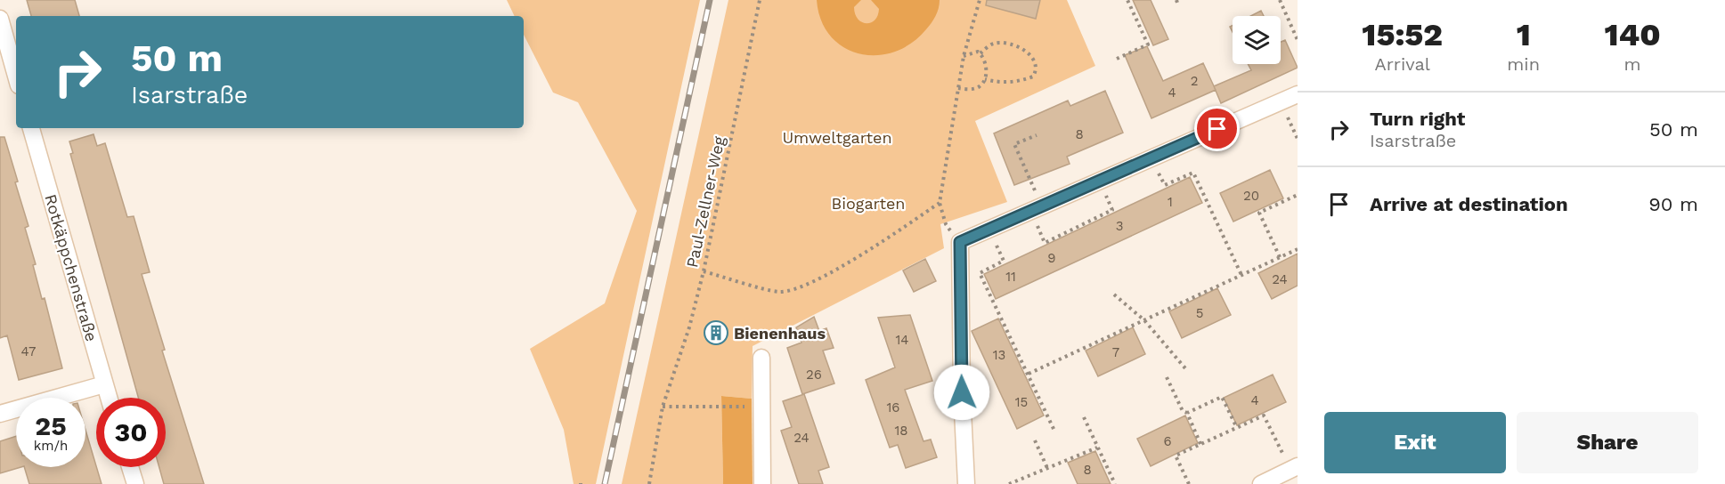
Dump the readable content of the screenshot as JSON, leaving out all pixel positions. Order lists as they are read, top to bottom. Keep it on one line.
{"streets":{"street":["Rotkäppchenstraße"],"path":["Paul-Zellner-Weg"]},"parks":["Umweltgarten","Biogarten"],"places":{"building":["Bienenhaus"]},"house_numbers":["2","4","8","20","1","3","9","11","24","5","14","47","7","13","26","4","15","16","18","24","6","8"],"page":{"eta":["15:52","Arrival","1","min","140","m"],"turn":["50 m","Isarstraße"],"list":[{"name":"Turn right","note":"Isarstraße","value":"50 m"},{"name":"Arrive at destination","value":"90 m"}],"speed":"25 km/h","limit":"30","buttons":["Exit","Share"]}}
